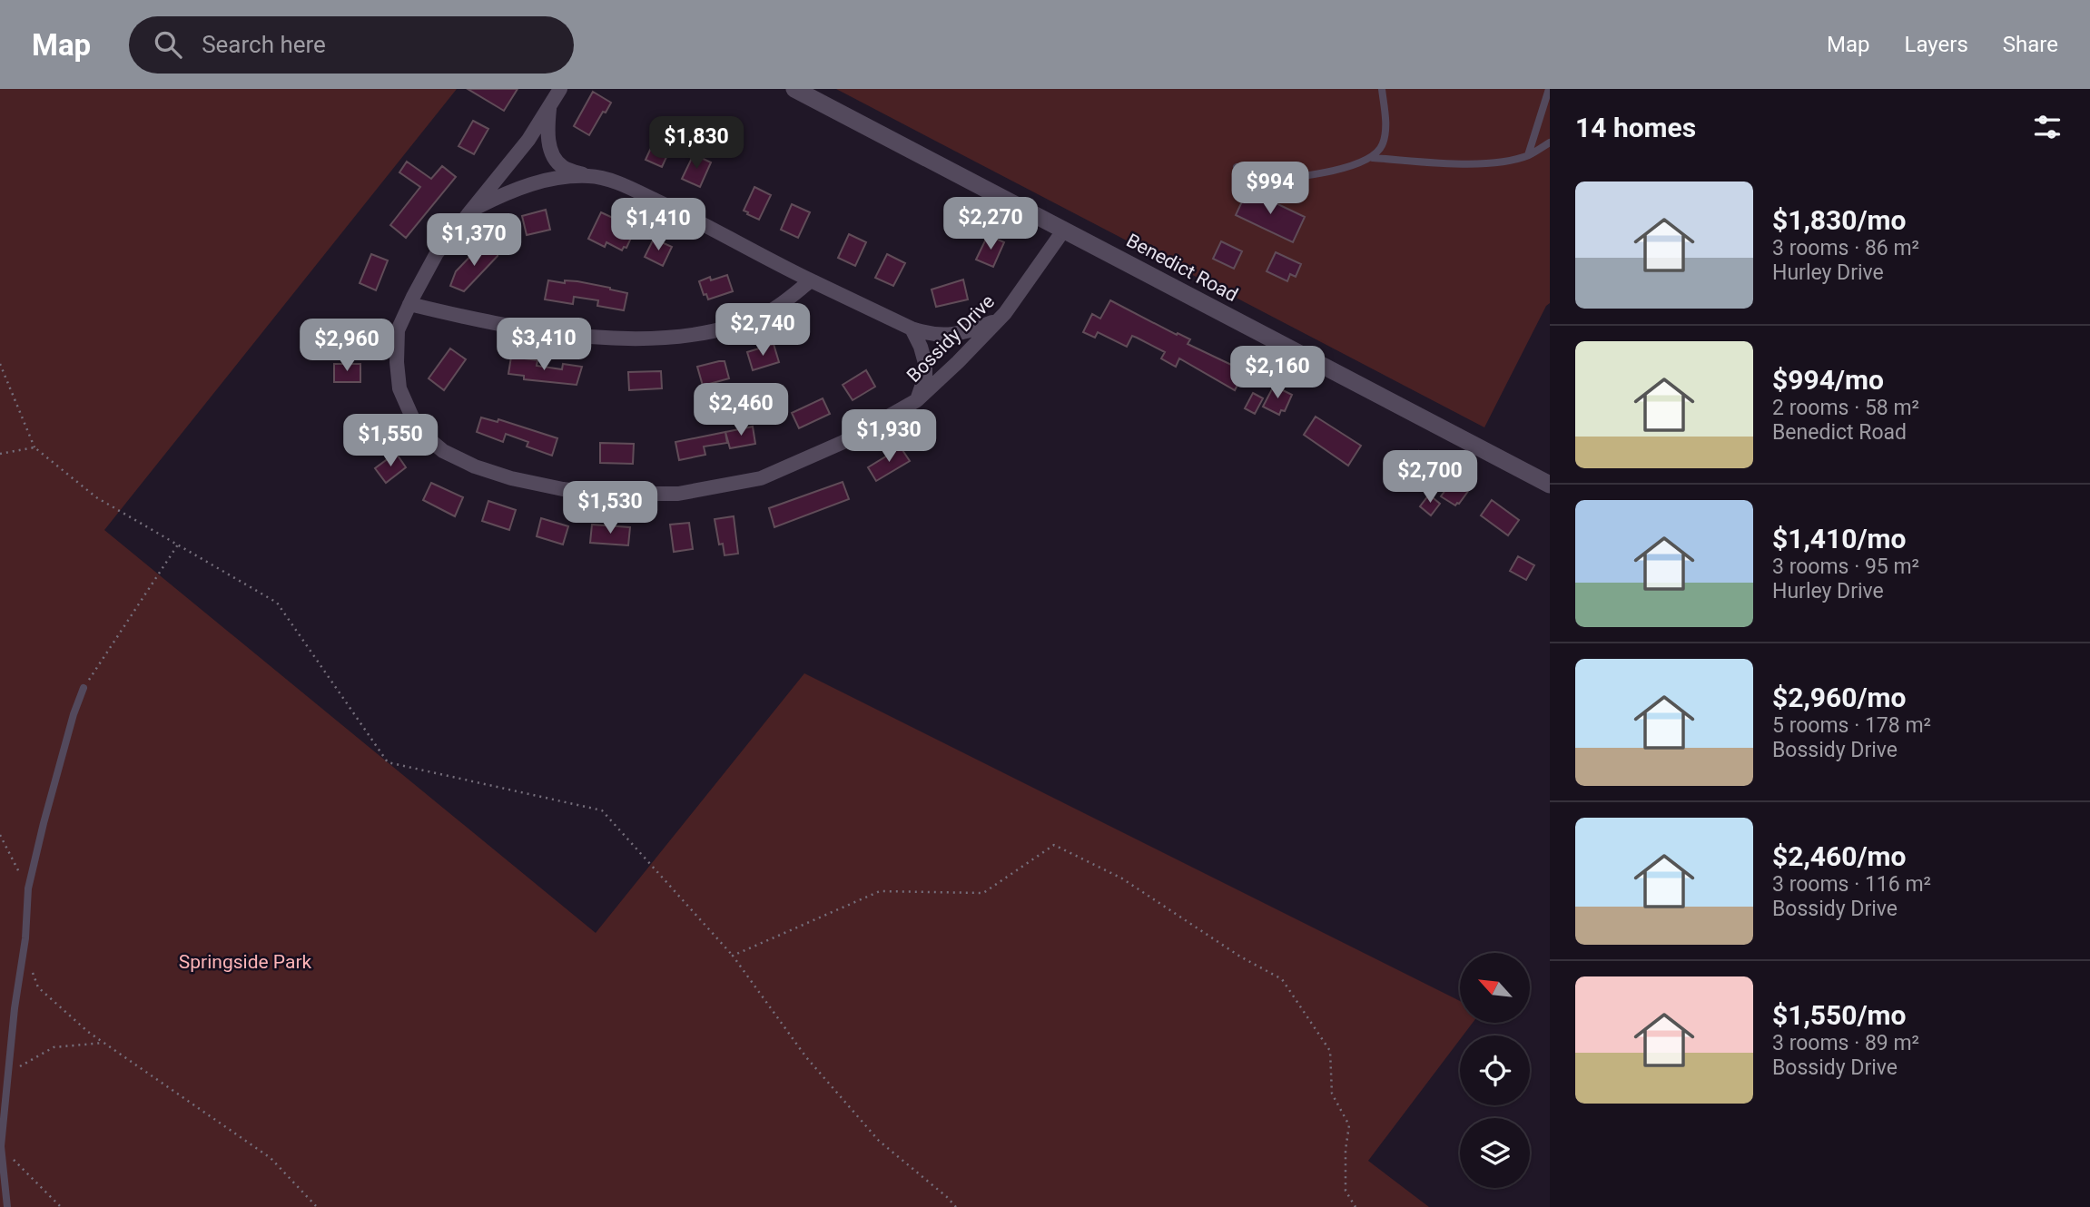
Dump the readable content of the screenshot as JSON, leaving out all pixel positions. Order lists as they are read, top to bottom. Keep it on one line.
{"streets":{"street":["Benedict Road","Bossidy Drive"]},"crossings":[["Benedict Road","Bossidy Drive"]],"parks":["Springside Park"],"north":"top left","page":{"header":"Map","search":"Search here","nav":["Map","Layers","Share"],"heading":"14 homes","price":["$1,830","$994","$2,270","$1,410","$1,370","$2,740","$3,410","$2,960","$2,160","$2,460","$1,930","$1,550","$2,700","$1,530"],"list":[{"name":"$1,830/mo","note":"3 rooms · 86 m² · Hurley Drive"},{"name":"$994/mo","note":"2 rooms · 58 m² · Benedict Road"},{"name":"$1,410/mo","note":"3 rooms · 95 m² · Hurley Drive"},{"name":"$2,960/mo","note":"5 rooms · 178 m² · Bossidy Drive"},{"name":"$2,460/mo","note":"3 rooms · 116 m² · Bossidy Drive"},{"name":"$1,550/mo","note":"3 rooms · 89 m² · Bossidy Drive"}]}}
